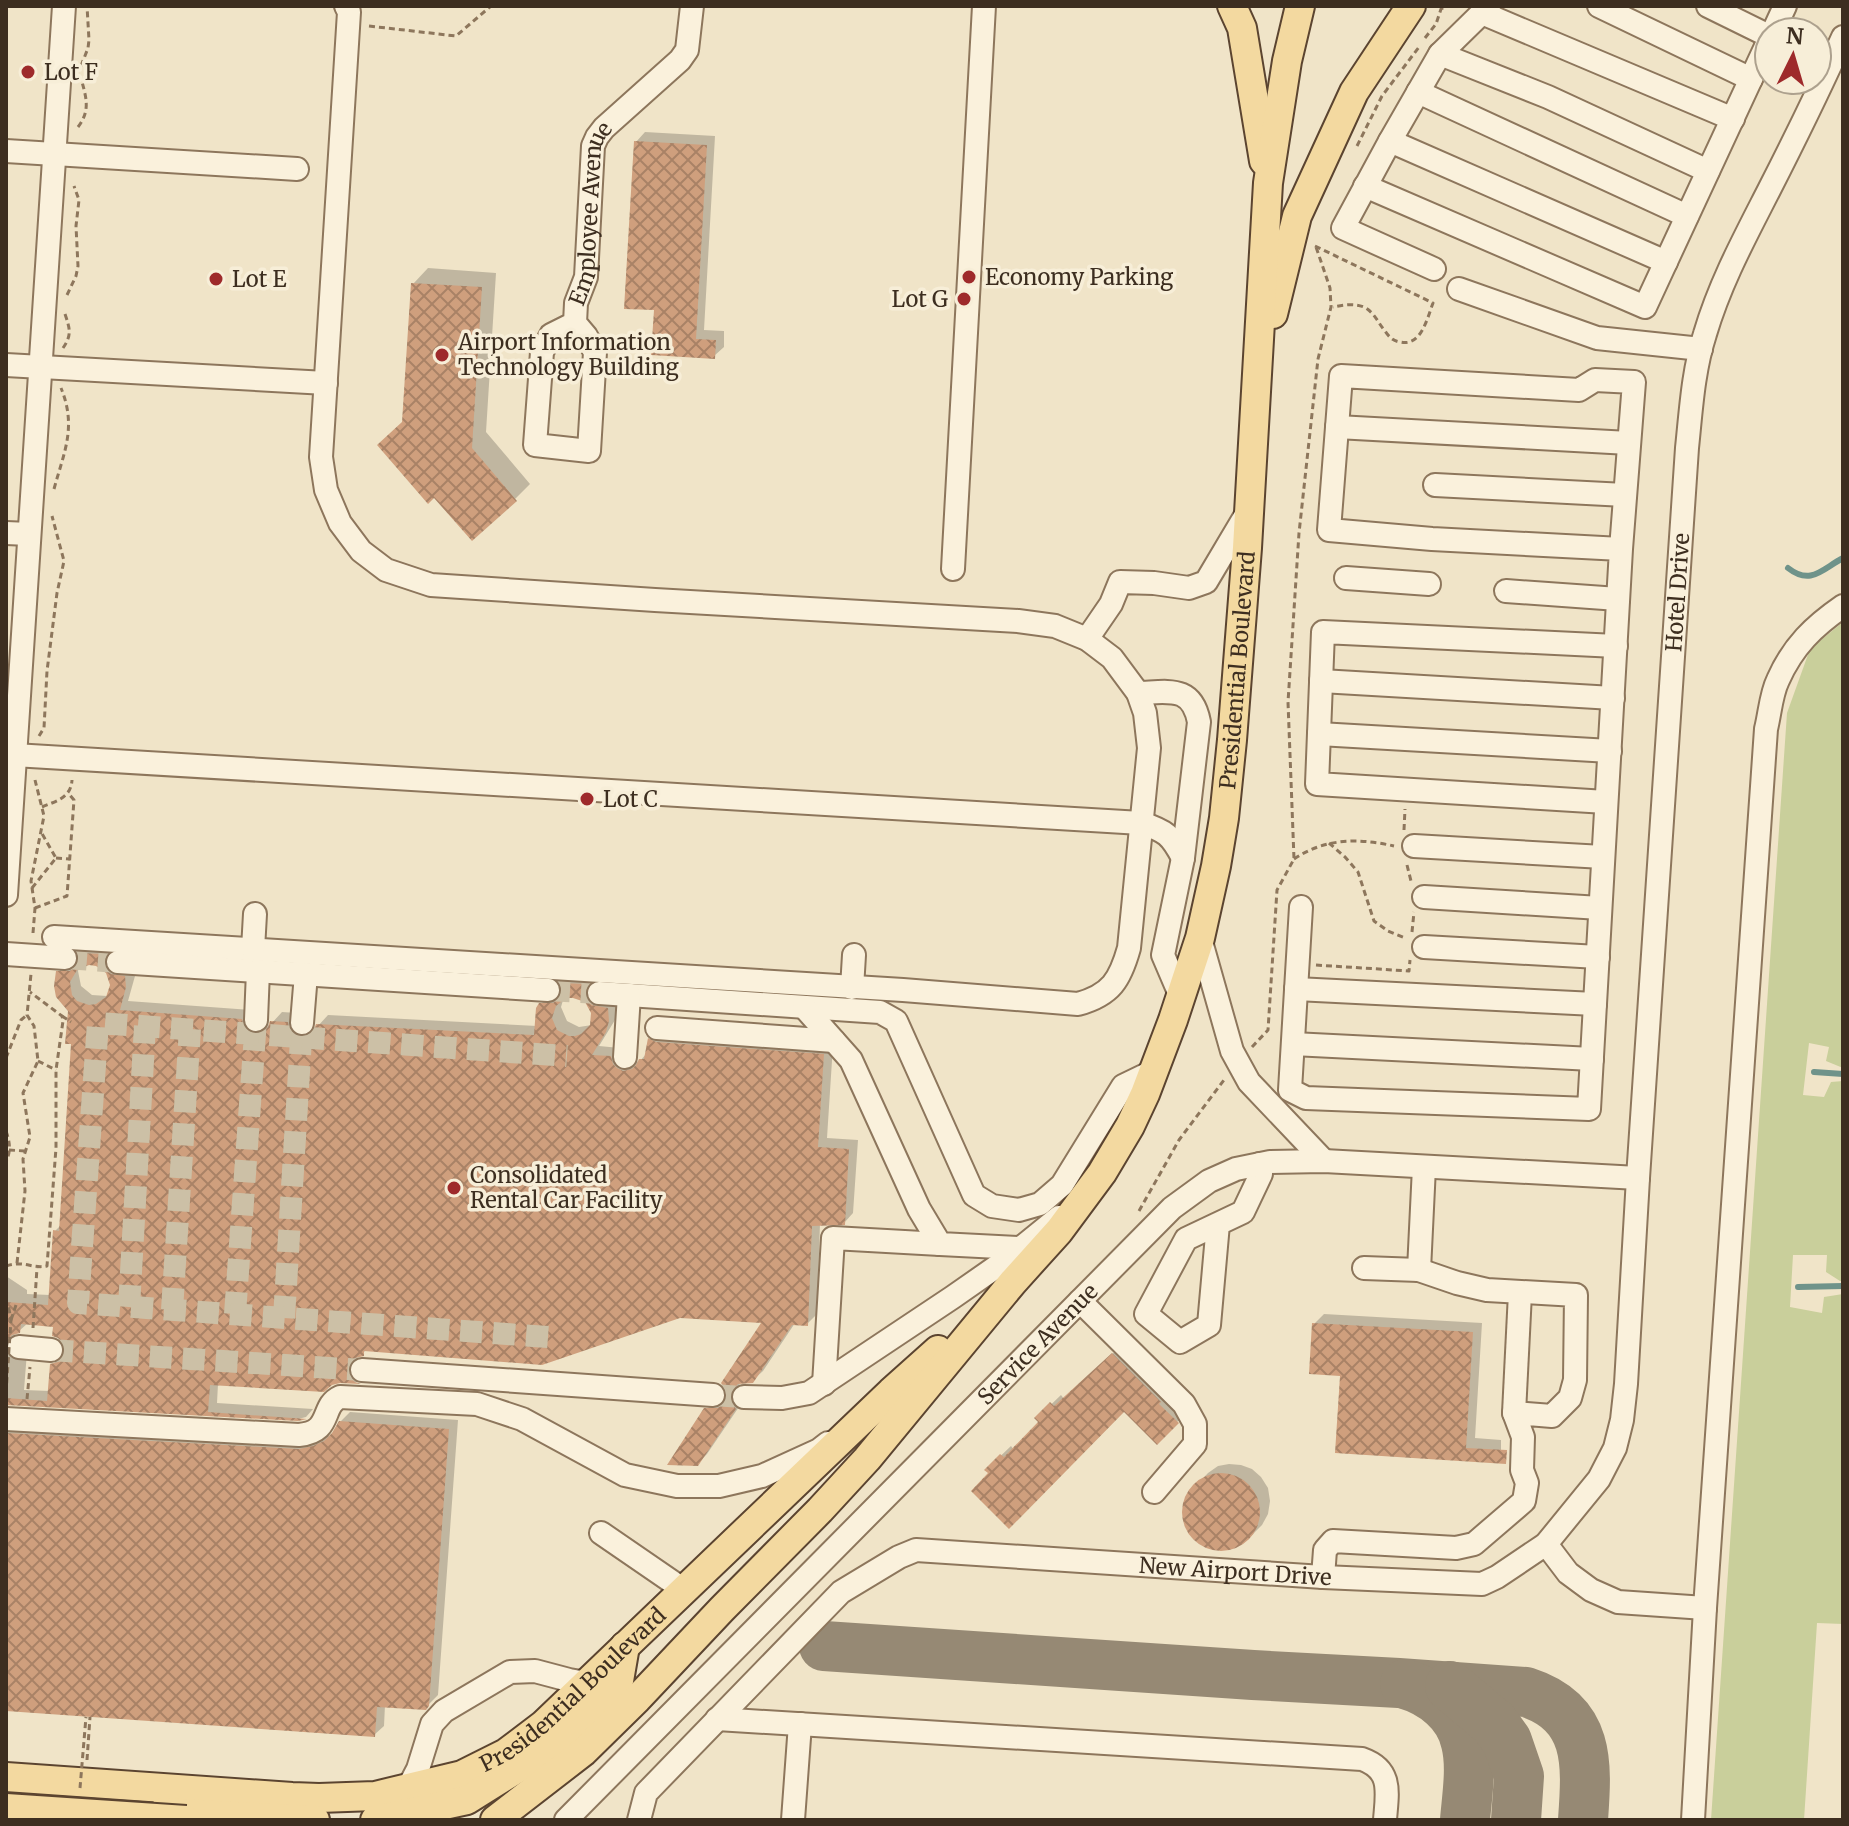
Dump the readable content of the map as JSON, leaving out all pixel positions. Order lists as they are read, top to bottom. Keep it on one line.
{"streets":{"main road":["Presidential Boulevard"],"street":["Employee Avenue","Hotel Drive","Service Avenue","New Airport Drive"]},"crossings":[["Hotel Drive","Service Avenue"],["Hotel Drive","New Airport Drive"],["Service Avenue","New Airport Drive"]],"places":["Lot F","Economy Parking","Lot E","Lot G","Airport Information Technology Building","Lot C","Consolidated Rental Car Facility"],"north":"top"}
